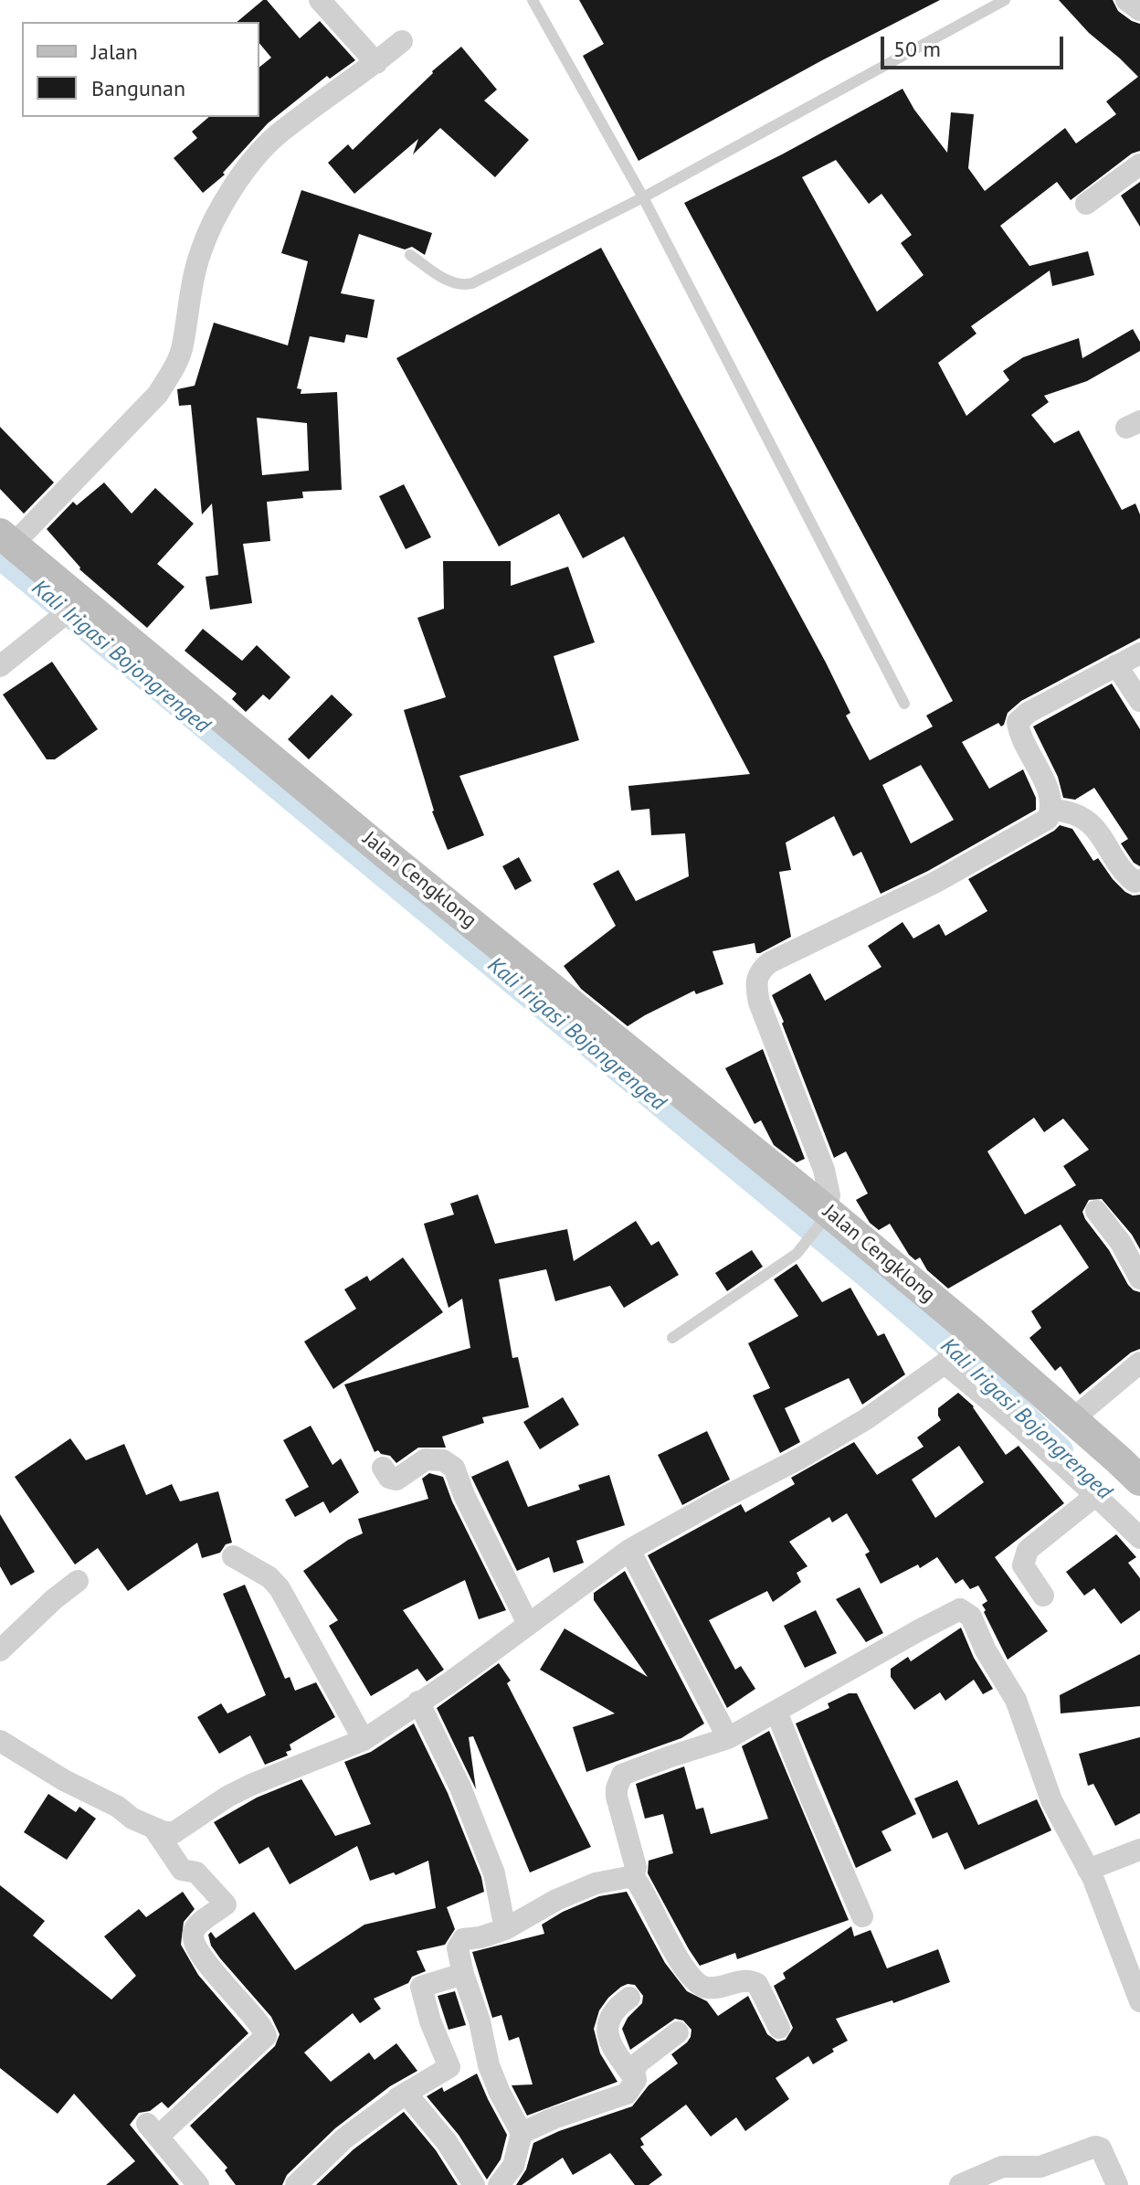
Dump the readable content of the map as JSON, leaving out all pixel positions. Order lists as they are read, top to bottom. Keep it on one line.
{"streets":{"main road":["Jalan Cengklong"]},"water":["Kali Irigasi Bojongrenged"],"legend":["Jalan","Bangunan"],"scale_bar":"50 m"}
